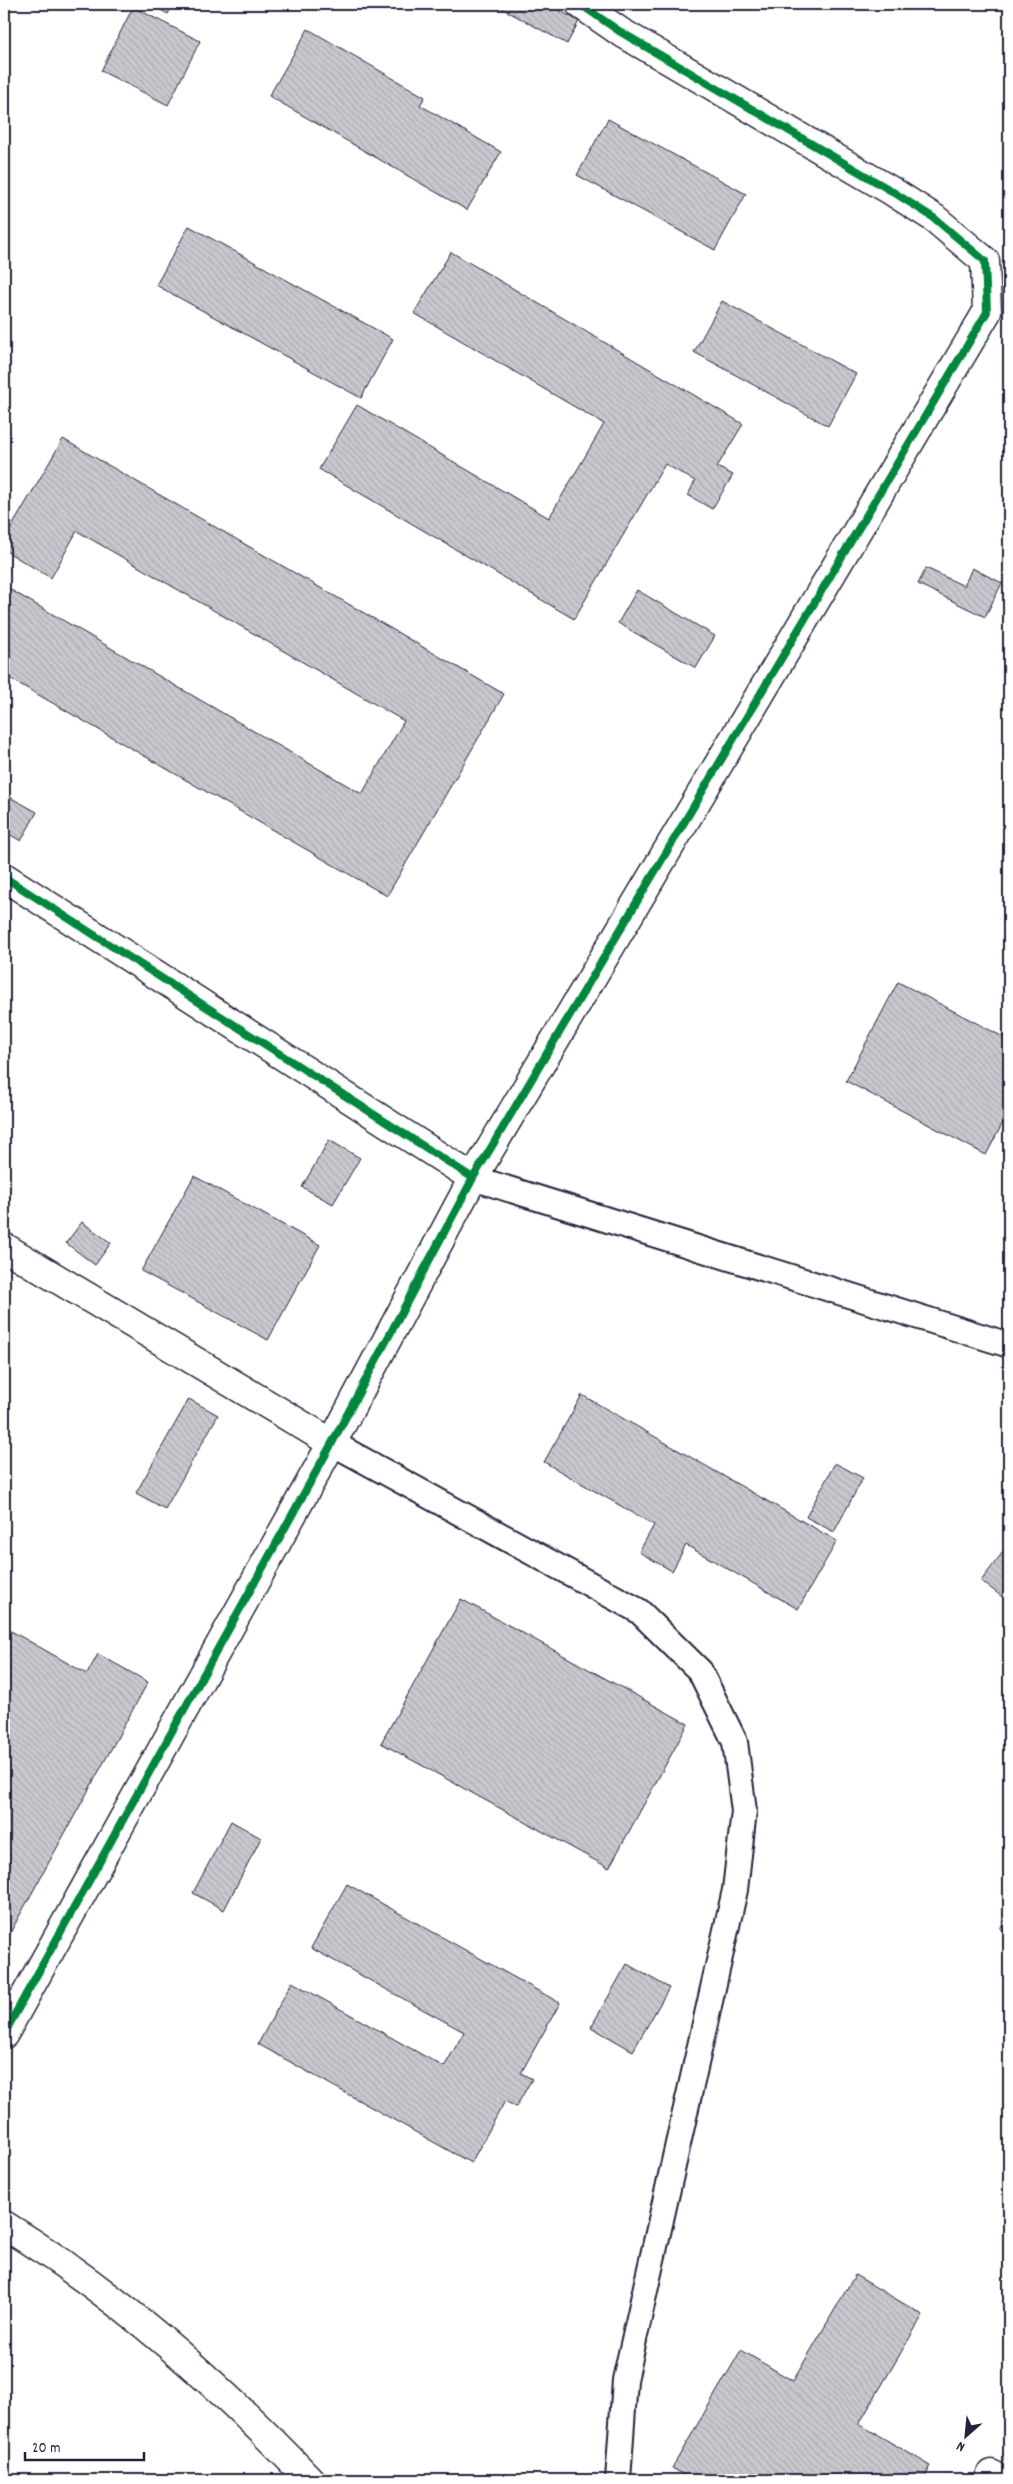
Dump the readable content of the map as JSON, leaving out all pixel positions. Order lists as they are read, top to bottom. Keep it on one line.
{"scale_bar":"20 m","north":"bottom left"}
